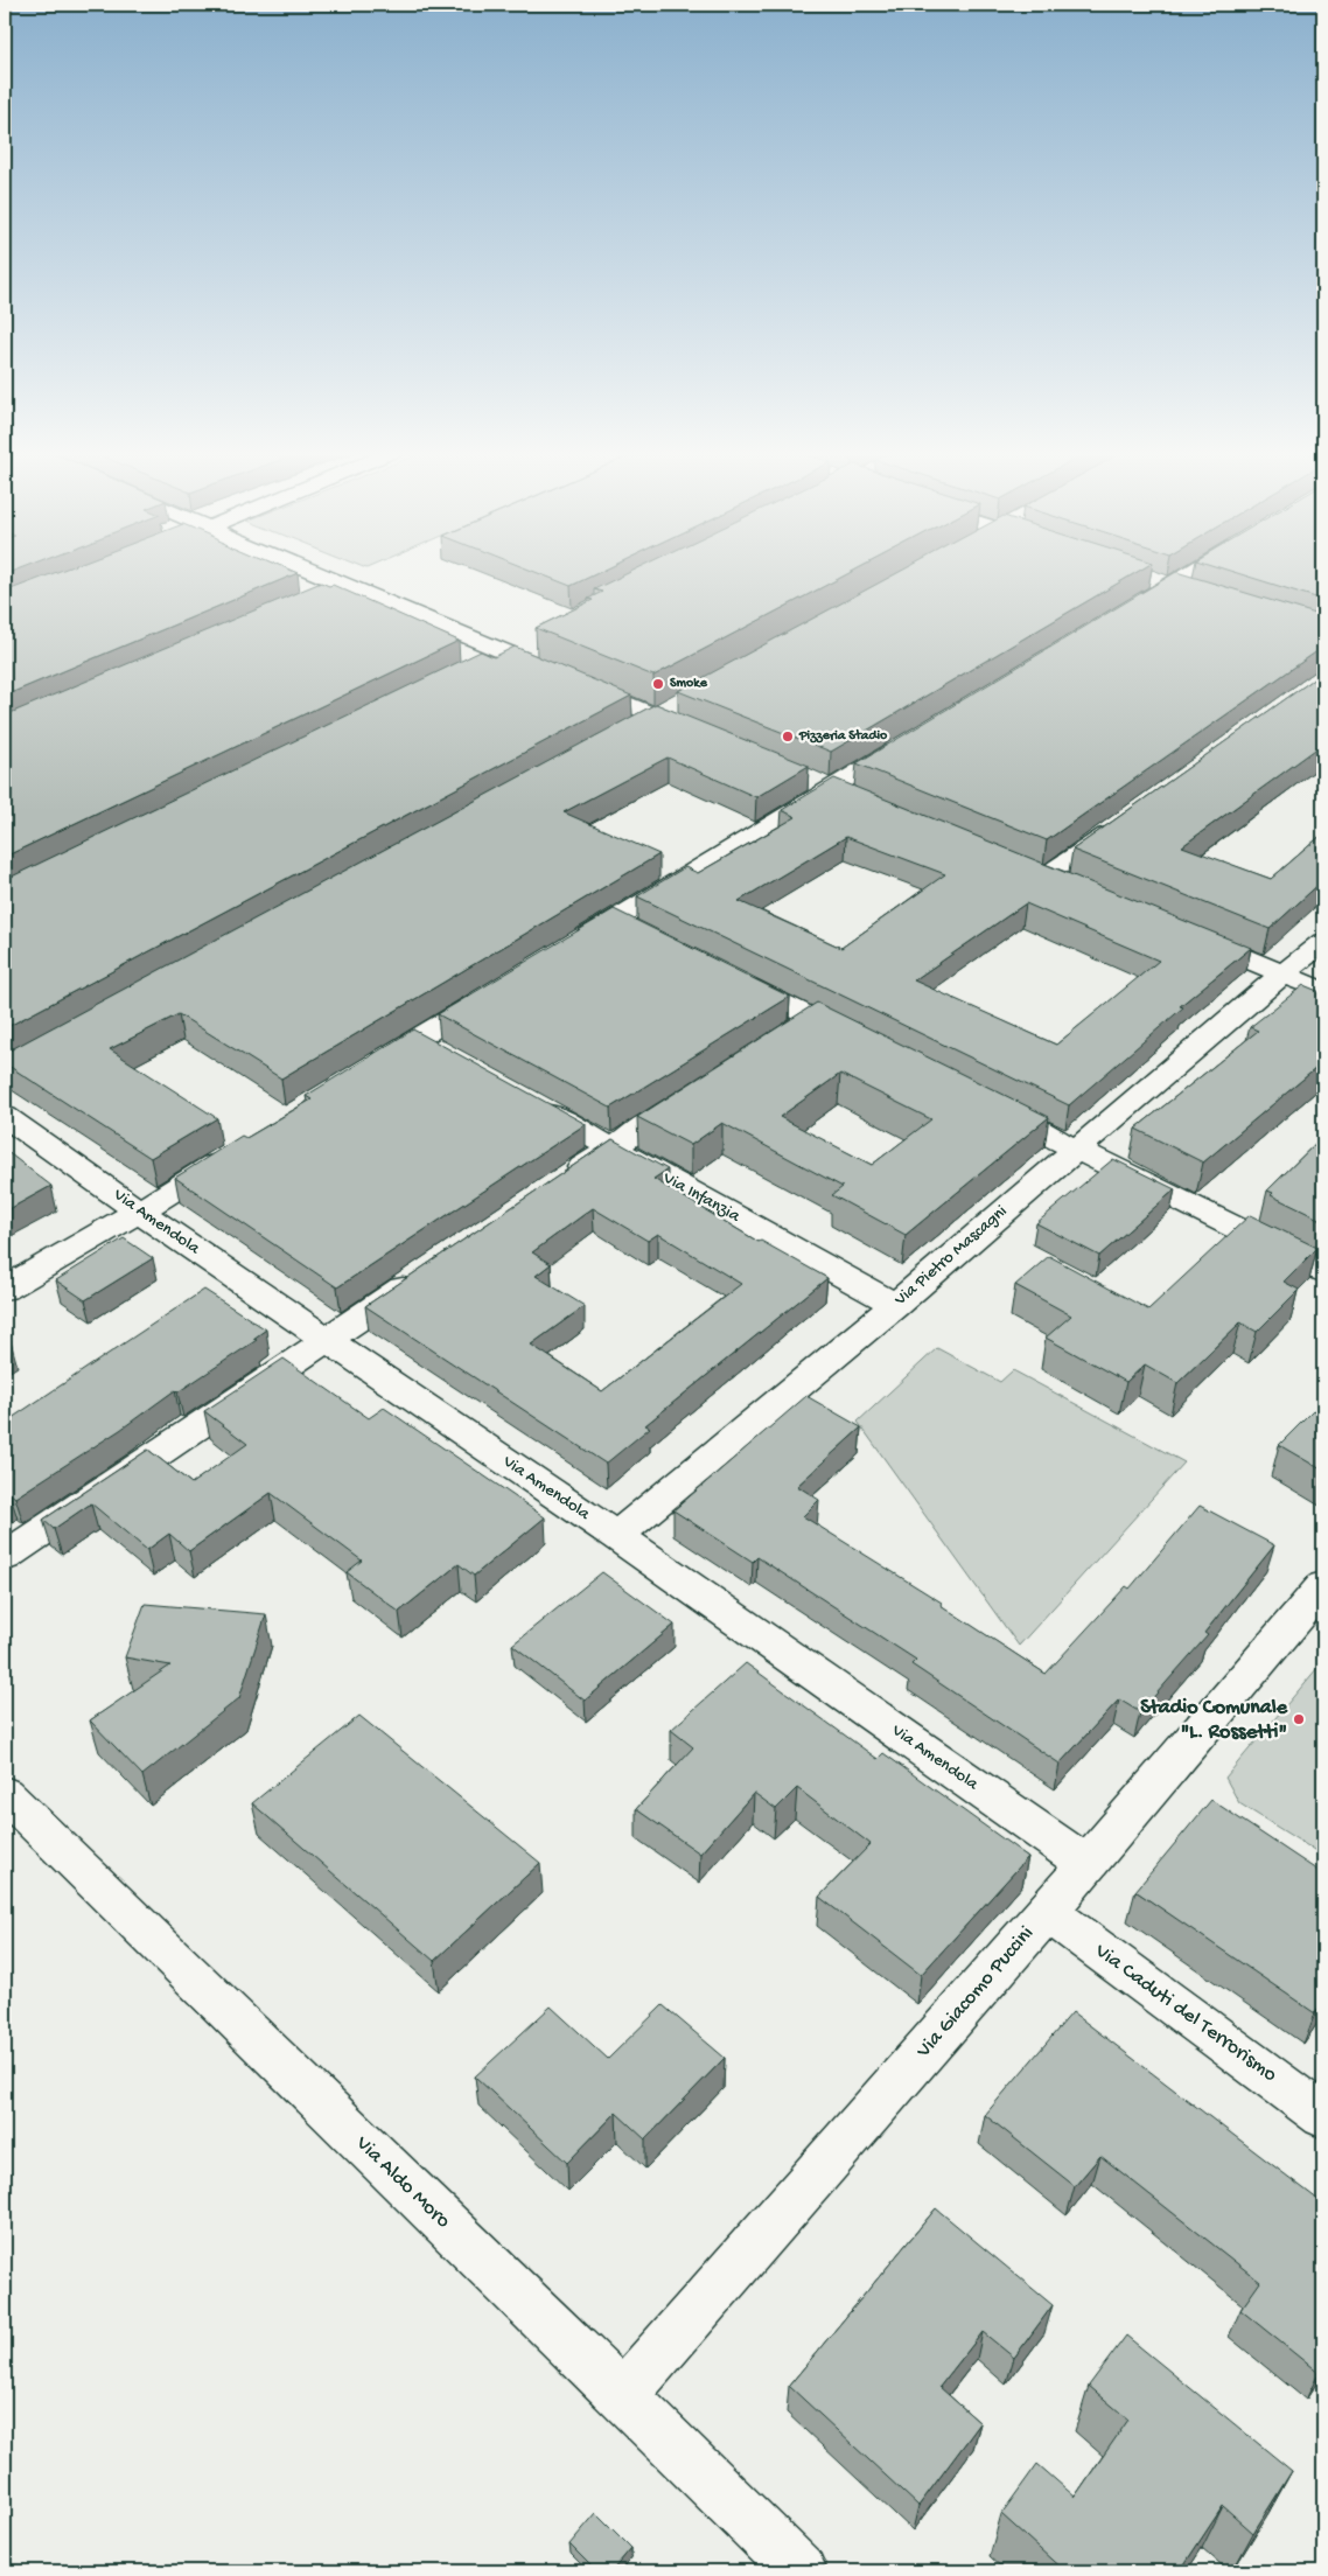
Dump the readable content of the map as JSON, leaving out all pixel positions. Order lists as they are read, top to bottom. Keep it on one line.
{"streets":{"street":["Via Infanzia","Via Amendola","Via Pietro Mascagni","Via Giacomo Puccini","Via Caduti del Terrorismo","Via Aldo Moro"]},"crossings":[["Via Infanzia","Via Pietro Mascagni"],["Via Amendola","Via Pietro Mascagni"],["Via Amendola","Via Giacomo Puccini"],["Via Giacomo Puccini","Via Caduti del Terrorismo"],["Via Giacomo Puccini","Via Aldo Moro"]],"places":["Smoke","Pizzeria Stadio","Stadio Comunale \"L. Rossetti\""]}
